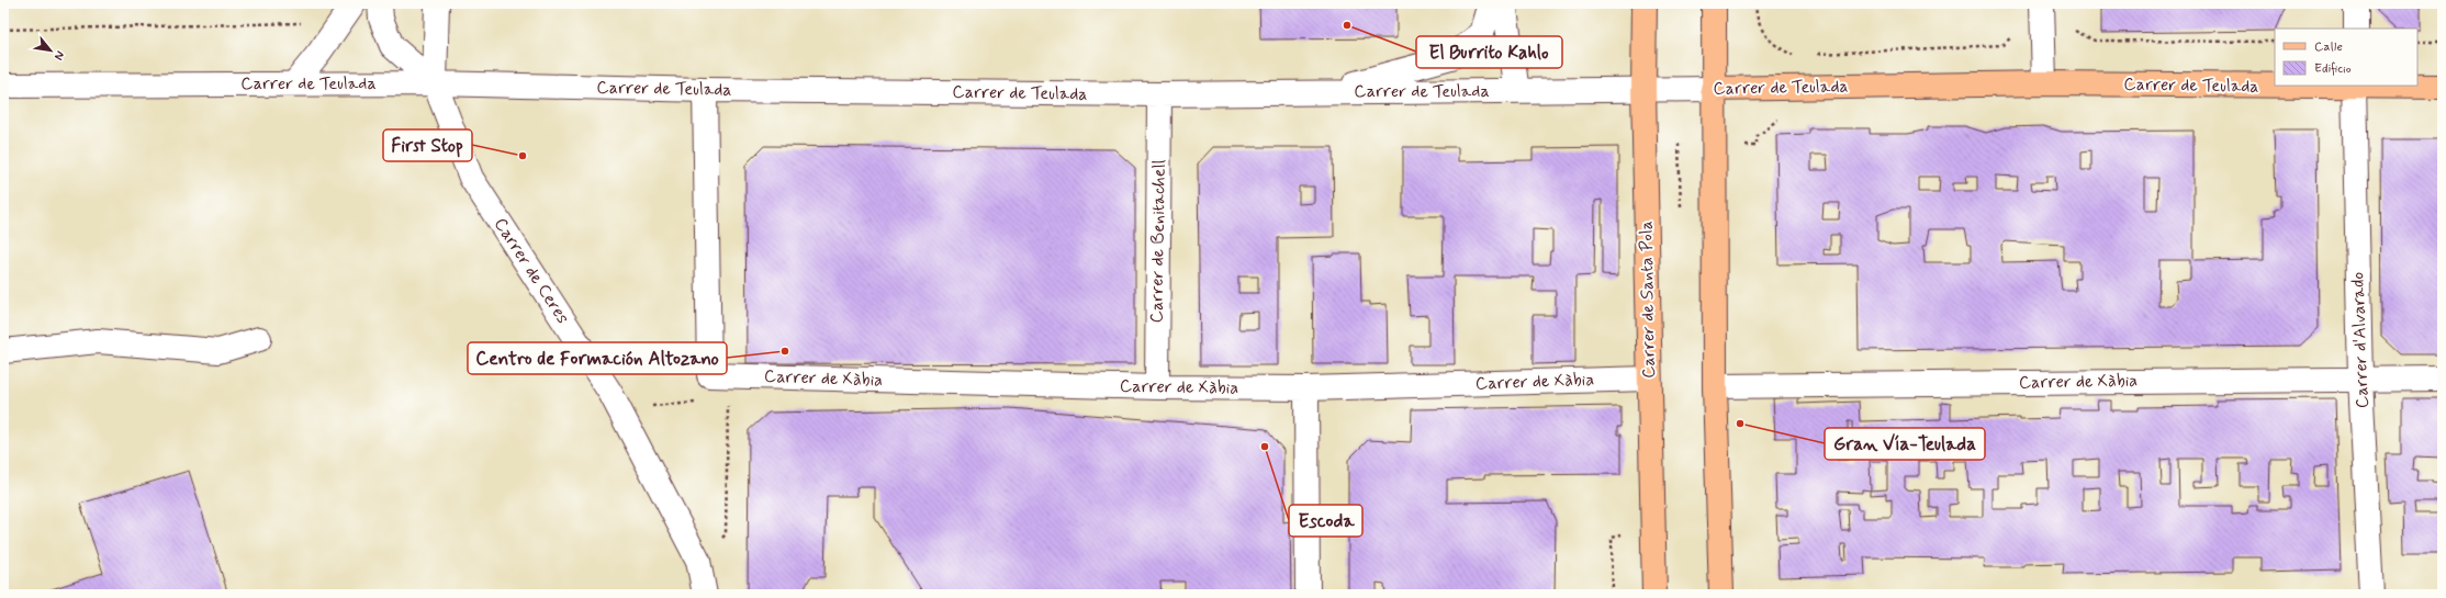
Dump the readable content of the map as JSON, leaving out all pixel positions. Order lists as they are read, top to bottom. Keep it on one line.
{"streets":{"main road":["Carrer de Teulada","Carrer de Santa Pola"],"street":["Carrer de Benitachell","Carrer de Ceres","Carrer d'Alvarado","Carrer de Xàbia"]},"crossings":[["Carrer de Teulada","Carrer de Benitachell"],["Carrer de Teulada","Carrer de Ceres"],["Carrer de Teulada","Carrer de Santa Pola"],["Carrer de Teulada","Carrer d'Alvarado"],["Carrer de Teulada","Carrer de Xàbia"],["Carrer de Benitachell","Carrer de Xàbia"],["Carrer de Santa Pola","Carrer de Xàbia"],["Carrer d'Alvarado","Carrer de Xàbia"]],"places":["El Burrito Kahlo","First Stop","Centro de Formación Altozano","Gran Vía-Teulada","Escoda"],"legend":["Calle","Edificio"],"north":"bottom right"}
